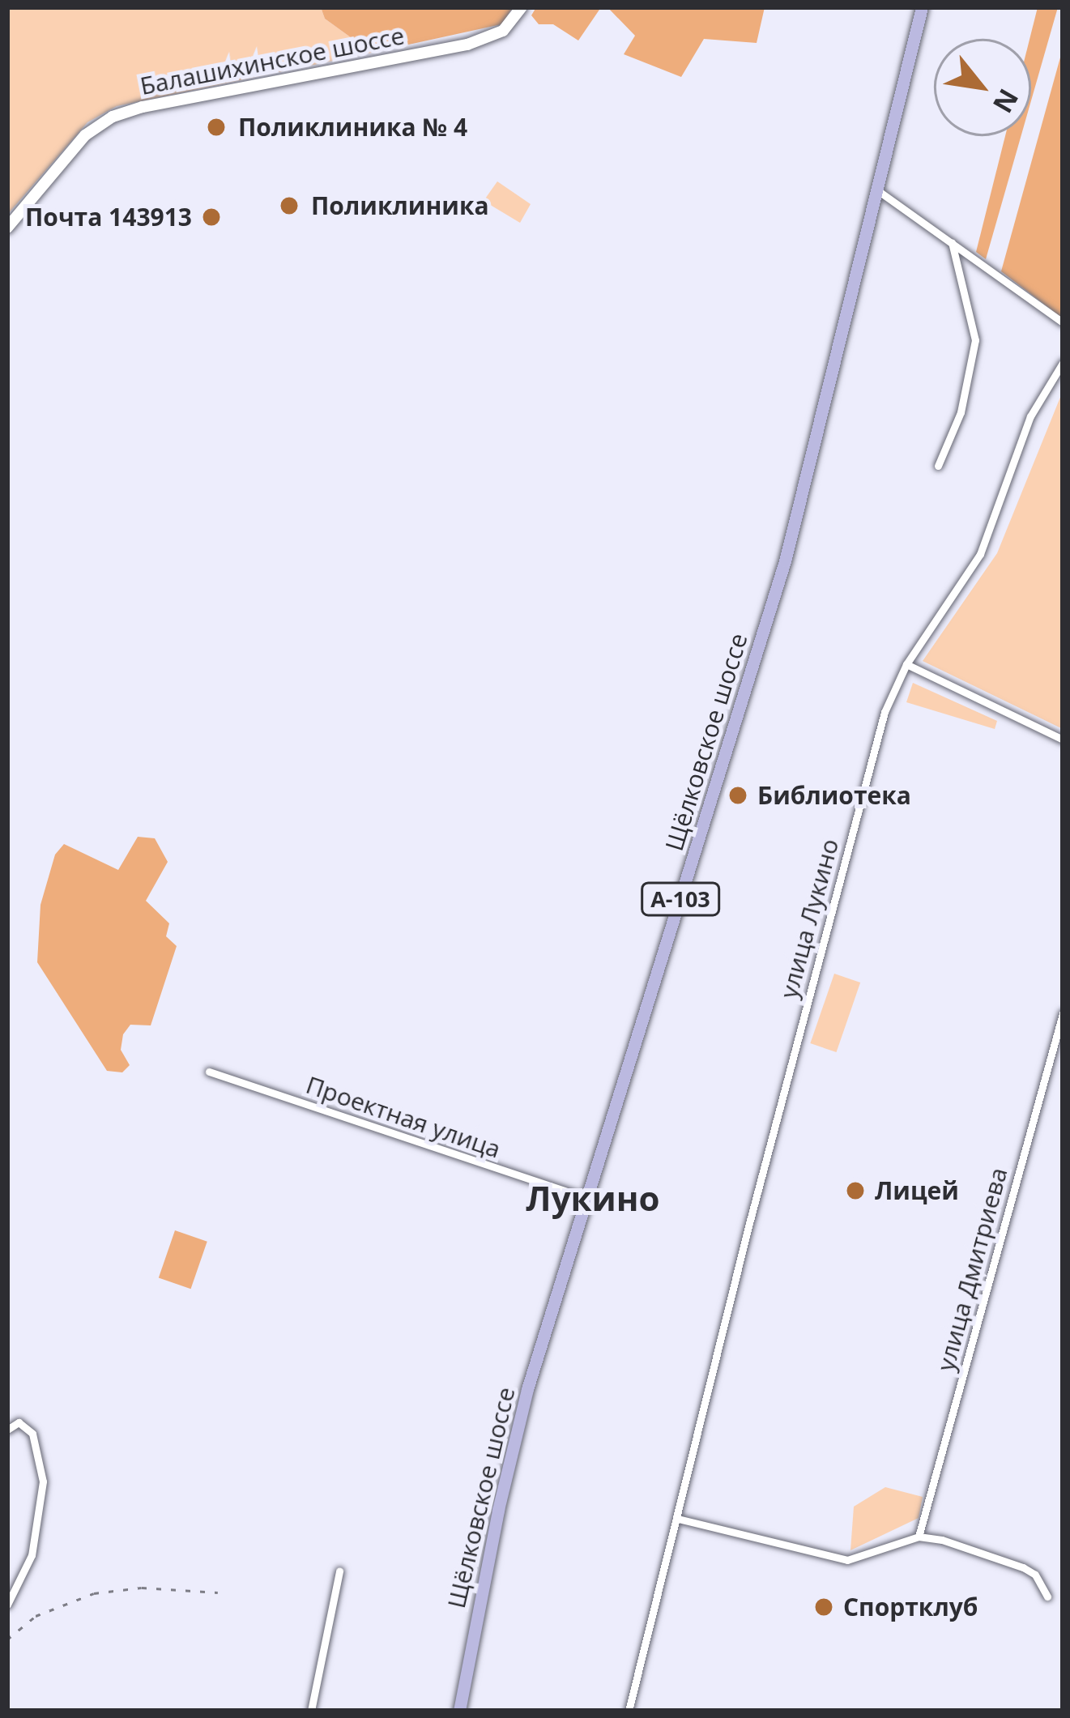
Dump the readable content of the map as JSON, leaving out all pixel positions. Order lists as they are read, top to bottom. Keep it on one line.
{"streets":{"main road":["Балашихинское шоссе","Щёлковское шоссе","А-103"],"street":["улица Лукино","Проектная улица","улица Дмитриева"]},"crossings":[["Щёлковское шоссе","Проектная улица"]],"districts":["Лукино"],"places":["Поликлиника № 4","Поликлиника","Почта 143913","Библиотека","Лицей","Спортклуб"],"north":"bottom right"}
